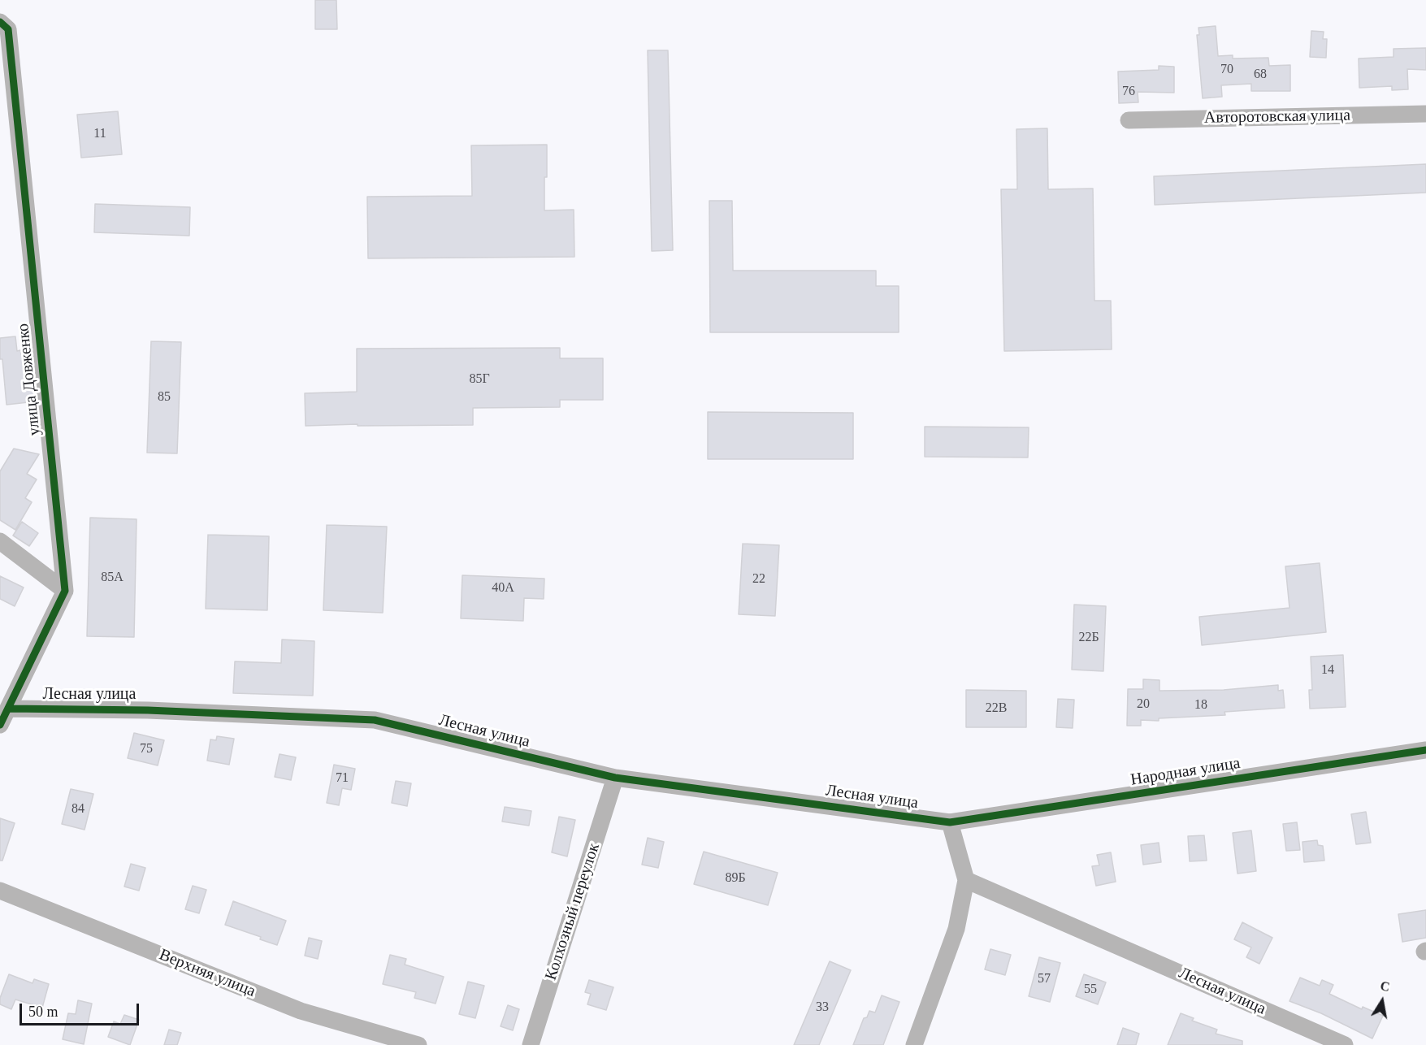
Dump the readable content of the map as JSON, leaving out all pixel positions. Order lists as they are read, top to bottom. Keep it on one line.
{"streets":{"street":["Авторотовская улица","улица Довженко","Лесная улица","Народная улица","Колхозный переулок","Верхняя улица"]},"crossings":[["Лесная улица","Народная улица"],["Лесная улица","Колхозный переулок"]],"house_numbers":["70","68","76","11","85Г","85","85А","22","40А","22Б","14","20","18","22В","75","71","84","89Б","57","55","33"],"scale_bar":"50 m","north":"top"}
